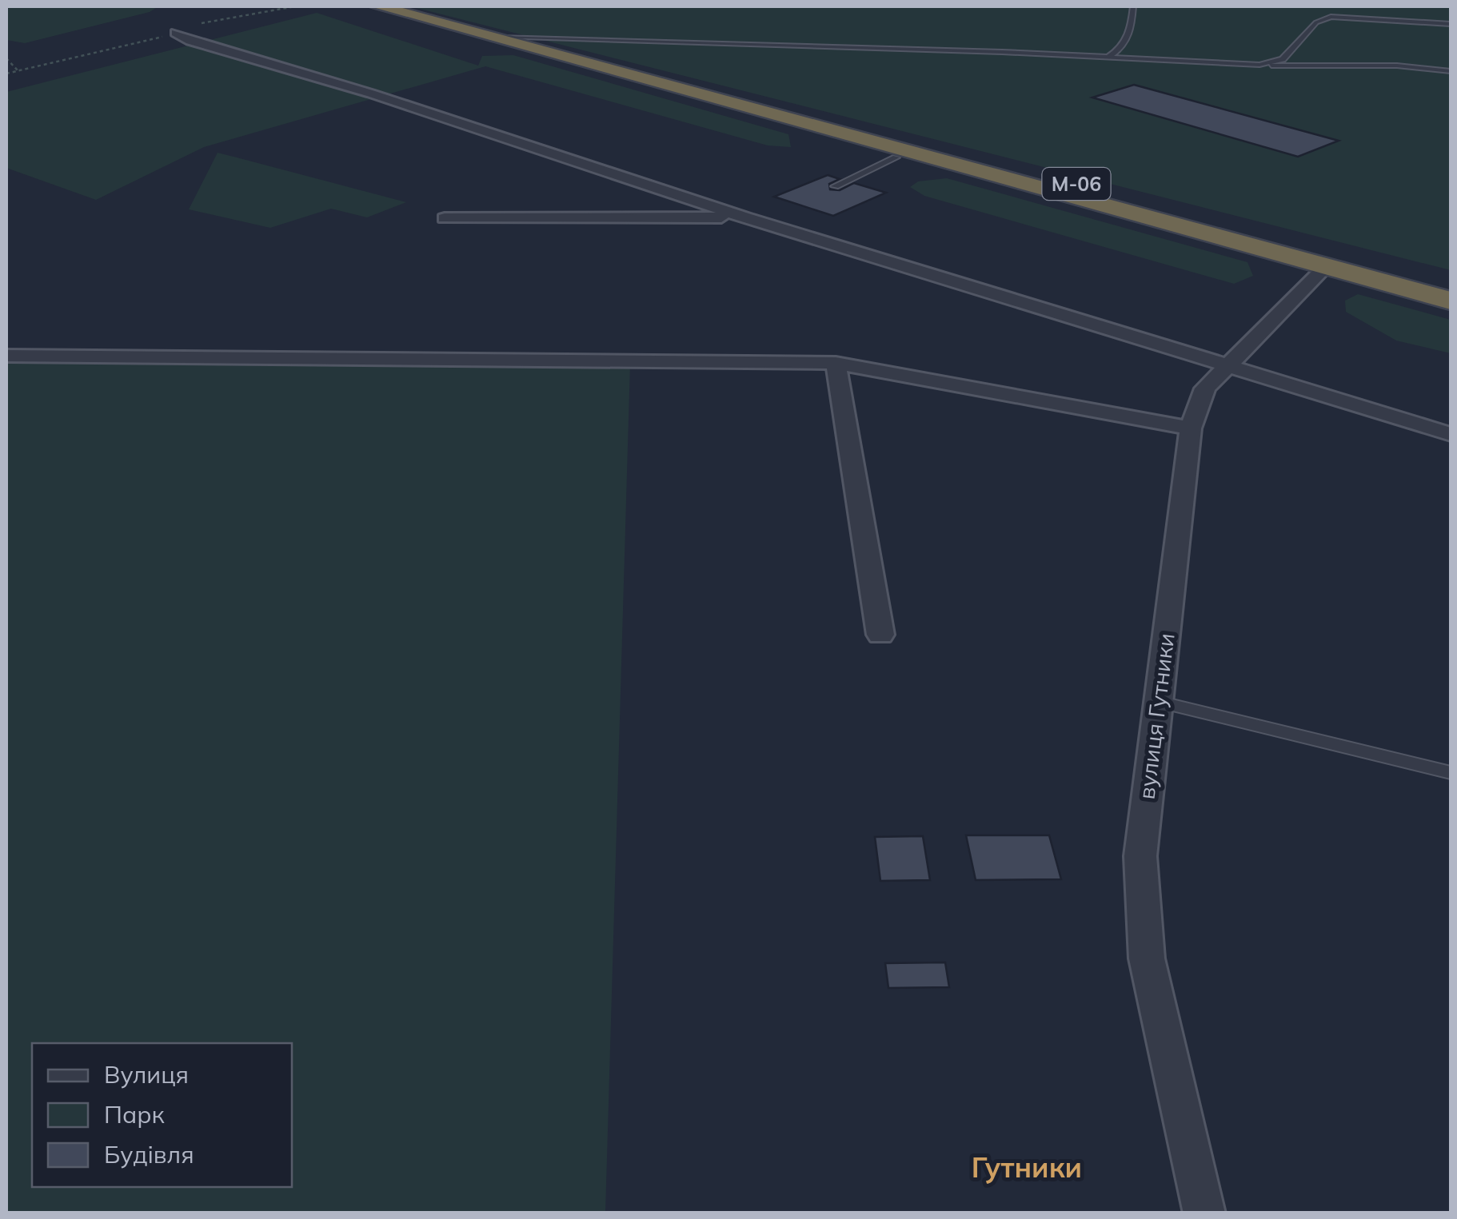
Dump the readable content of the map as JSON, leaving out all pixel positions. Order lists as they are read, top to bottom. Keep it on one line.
{"streets":{"highway":["М-06"],"street":["вулиця Гутники"]},"crossings":[["М-06","вулиця Гутники"]],"districts":["Гутники"],"legend":["Вулиця","Парк","Будівля"]}
